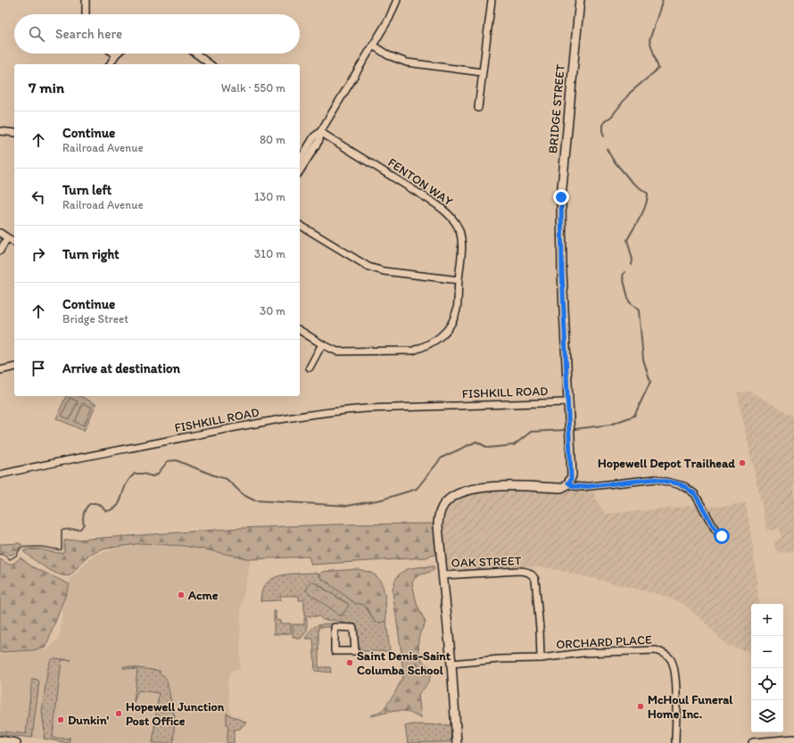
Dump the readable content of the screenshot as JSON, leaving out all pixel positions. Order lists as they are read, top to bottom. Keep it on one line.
{"streets":{"main road":["BRIDGE STREET"],"street":["FENTON WAY","FISHKILL ROAD","OAK STREET","ORCHARD PLACE"]},"crossings":[["BRIDGE STREET","FISHKILL ROAD"],["OAK STREET","ORCHARD PLACE"]],"places":["Hopewell Depot Trailhead","Acme","Saint Denis-Saint Columba School","McHoul Funeral Home Inc.","Hopewell Junction Post Office","Dunkin'"],"page":{"search":"Search here","heading":["7 min","Walk · 550 m"],"list":[["Continue","Railroad Avenue","80 m"],["Turn left","Railroad Avenue","130 m"],["Turn right","310 m"],["Continue","Bridge Street","30 m"],"Arrive at destination"],"map_buttons":["+","−"]}}
